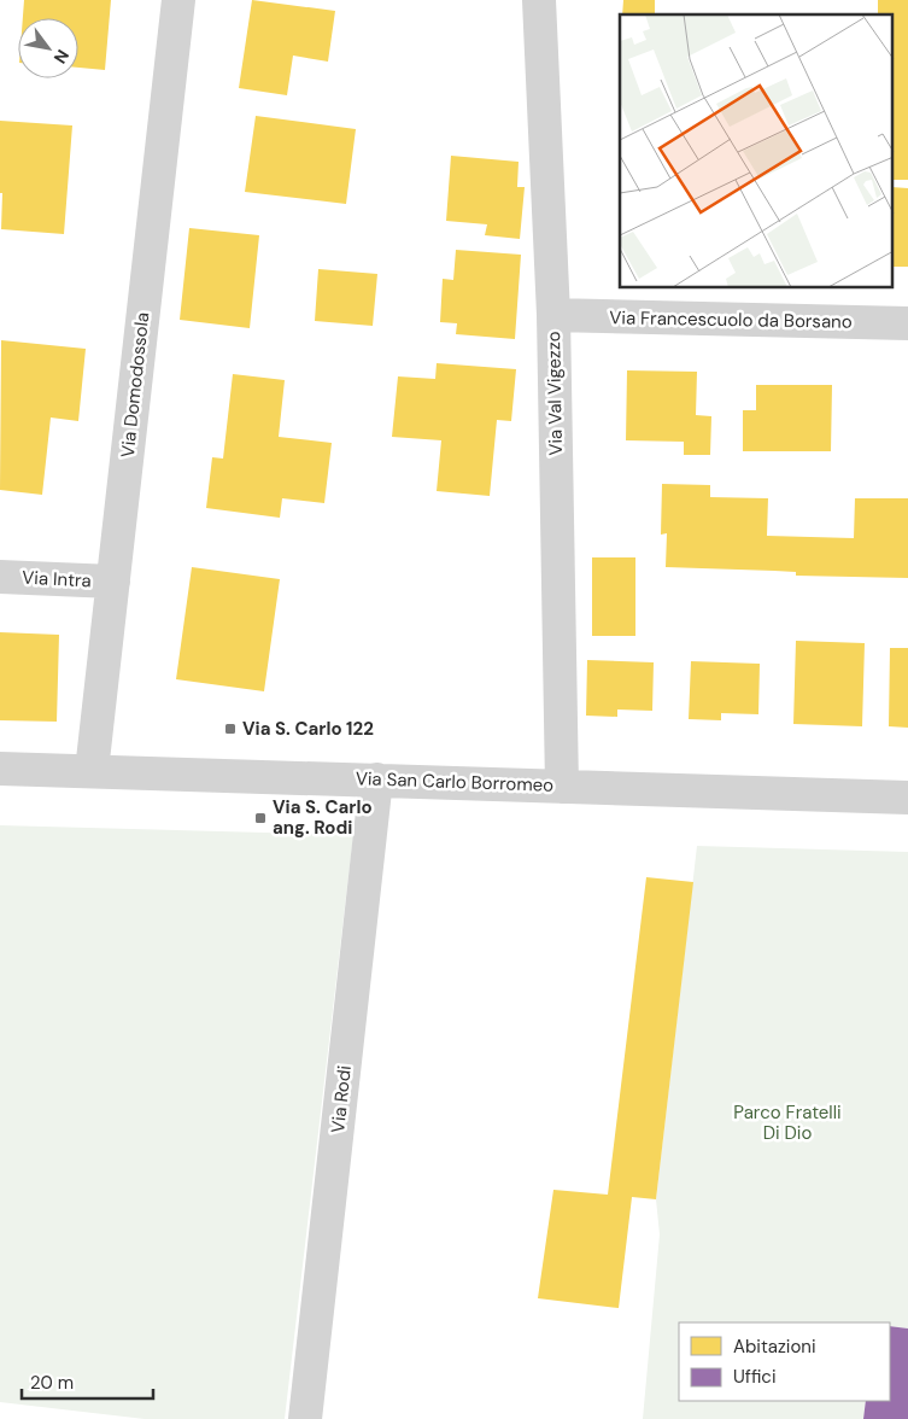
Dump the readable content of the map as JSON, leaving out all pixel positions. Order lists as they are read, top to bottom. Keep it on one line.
{"streets":{"street":["Via Francescuolo da Borsano","Via Domodossola","Via Val Vigezzo","Via Intra","Via San Carlo Borromeo","Via Rodi"]},"crossings":[["Via Francescuolo da Borsano","Via Val Vigezzo"],["Via Domodossola","Via Intra"],["Via Domodossola","Via San Carlo Borromeo"],["Via Val Vigezzo","Via San Carlo Borromeo"],["Via San Carlo Borromeo","Via Rodi"]],"parks":["Parco Fratelli Di Dio"],"places":{"transit":["Via S. Carlo 122","Via S. Carlo ang. Rodi"]},"legend":["Abitazioni","Uffici"],"scale_bar":"20 m","north":"bottom right"}
